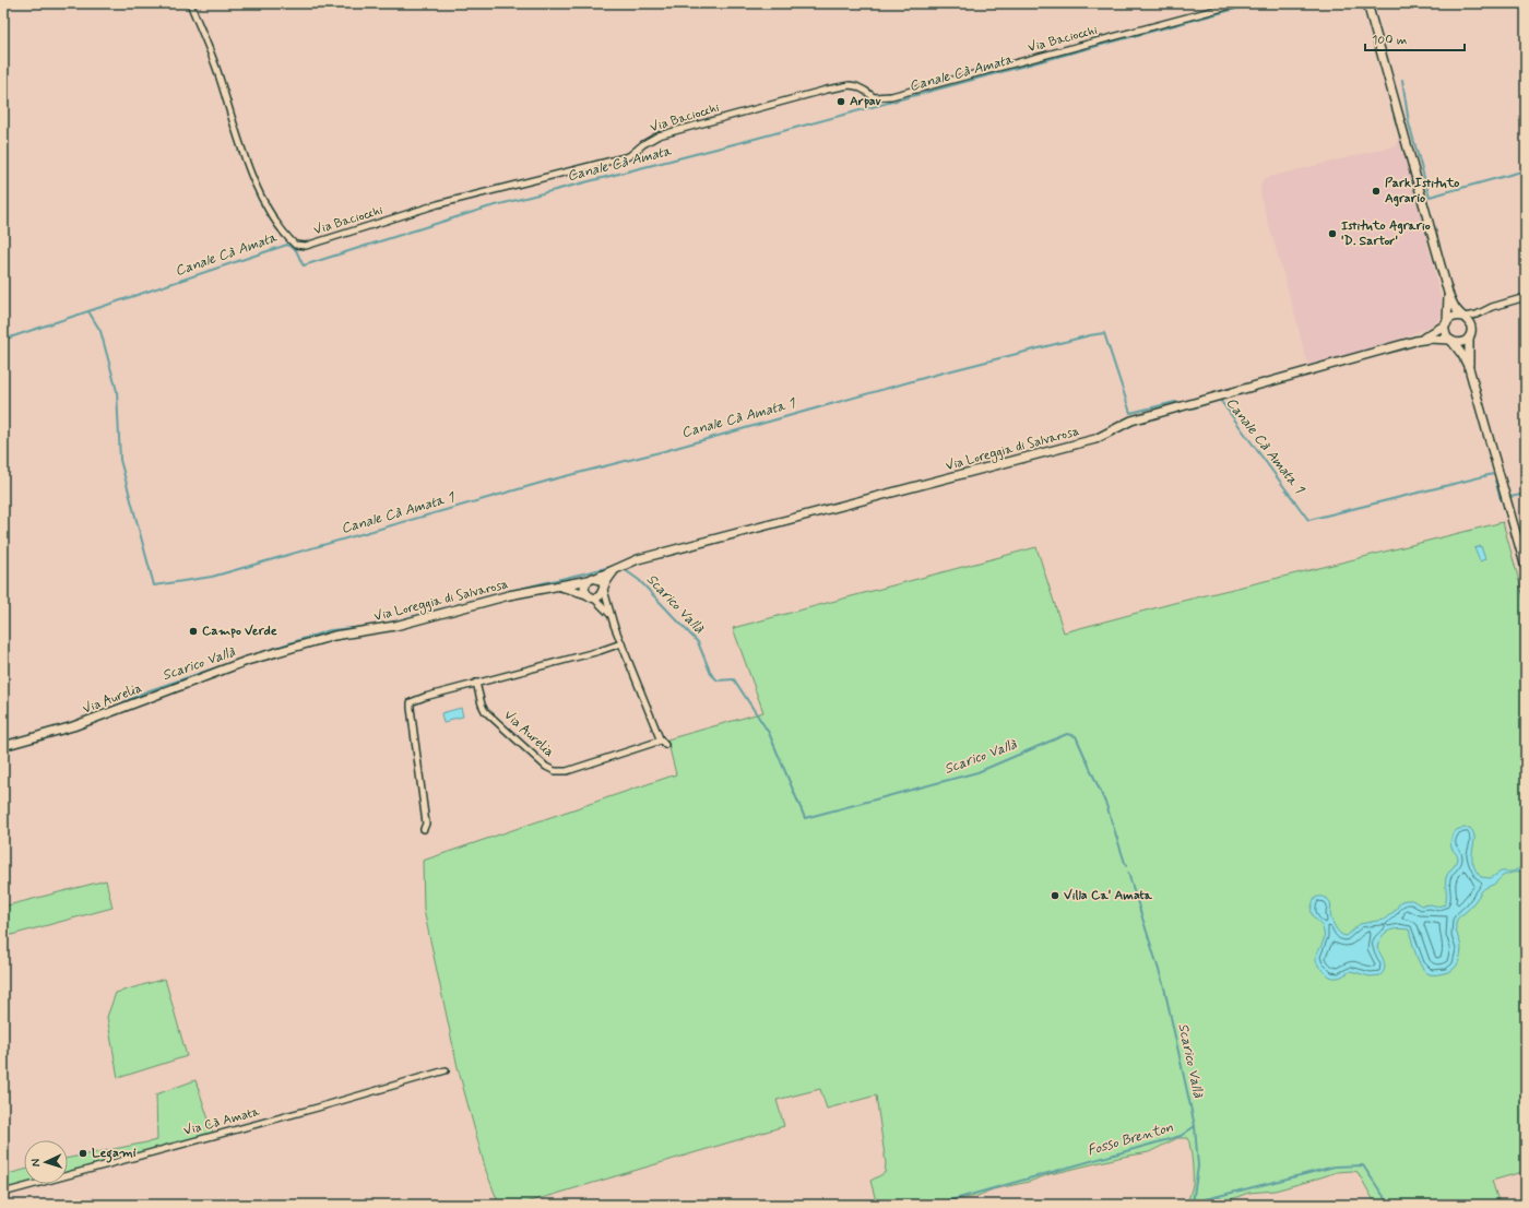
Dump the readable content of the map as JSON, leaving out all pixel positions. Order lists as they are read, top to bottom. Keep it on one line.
{"streets":{"street":["Via Baciocchi","Via Loreggia di Salvarosa","Via Aurelia","Via Cà Amata"]},"crossings":[["Via Loreggia di Salvarosa","Via Aurelia"]],"water":["Canale Cà Amata","Canale Cà Amata 1","Scarico Vallà","Fosso Brenton"],"places":["Arpav","Park Istituto Agrario","Istituto Agrario 'D. Sartor'","Campo Verde","Villa Ca' Amata","Legami"],"scale_bar":"100 m","north":"left"}
